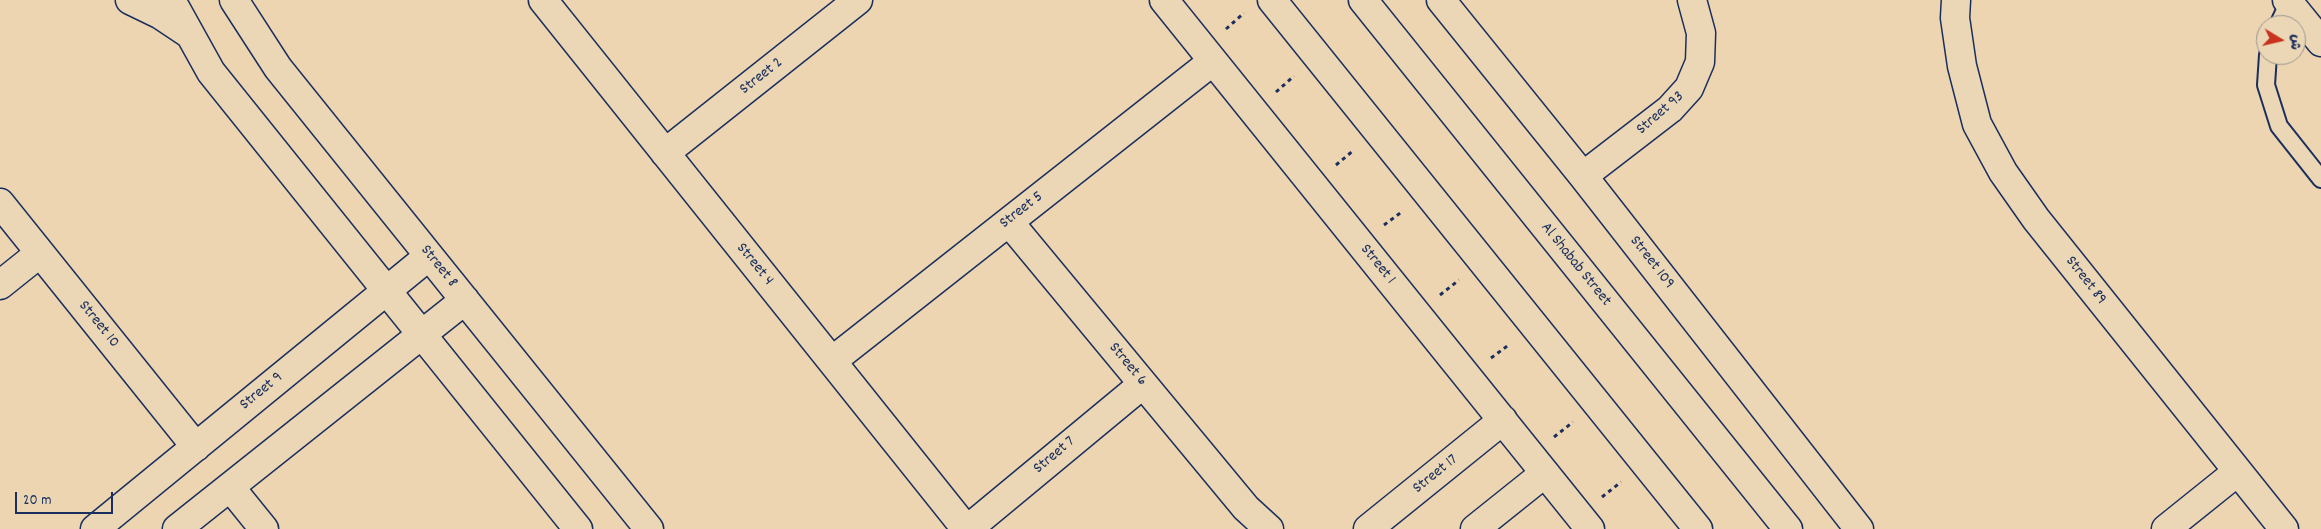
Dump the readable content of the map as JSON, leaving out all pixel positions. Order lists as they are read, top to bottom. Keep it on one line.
{"streets":{"street":["Street 2","Street 93","Street 5","Street 109","Street 4","Street 1","Al Shabab Street","Street 8","Street 89","Street 10","Street 6","Street 9","Street 7","Street 17"]},"crossings":[["Street 2","Street 4"],["Street 93","Street 109"],["Street 5","Street 4"],["Street 5","Street 1"],["Street 5","Street 6"],["Street 4","Street 7"],["Street 1","Street 17"],["Street 8","Street 9"],["Street 10","Street 9"],["Street 6","Street 7"]],"scale_bar":"20 m","north":"right"}
